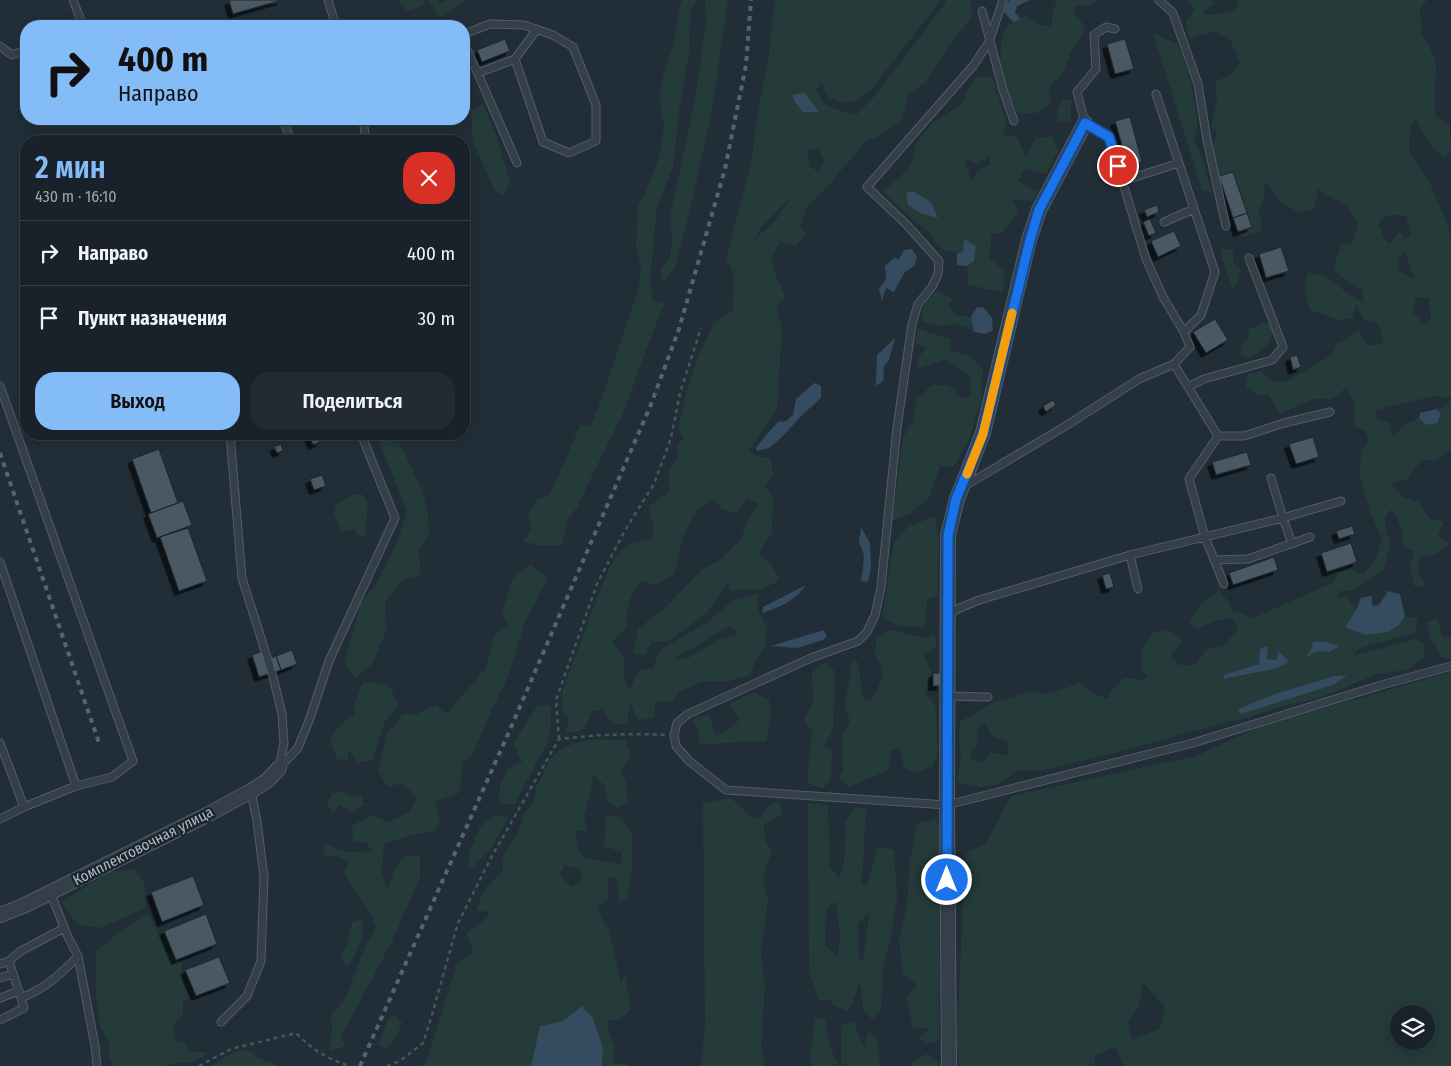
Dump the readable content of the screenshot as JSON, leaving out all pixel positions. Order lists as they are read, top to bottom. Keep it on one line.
{"streets":{"street":["Комплектовочная улица"]},"page":{"turn":["400 m","Направо"],"heading":["2 мин","430 m · 16:10"],"list":[{"name":"Направо","value":"400 m"},{"name":"Пункт назначения","value":"30 m"}],"buttons":["Выход","Поделиться"]}}
